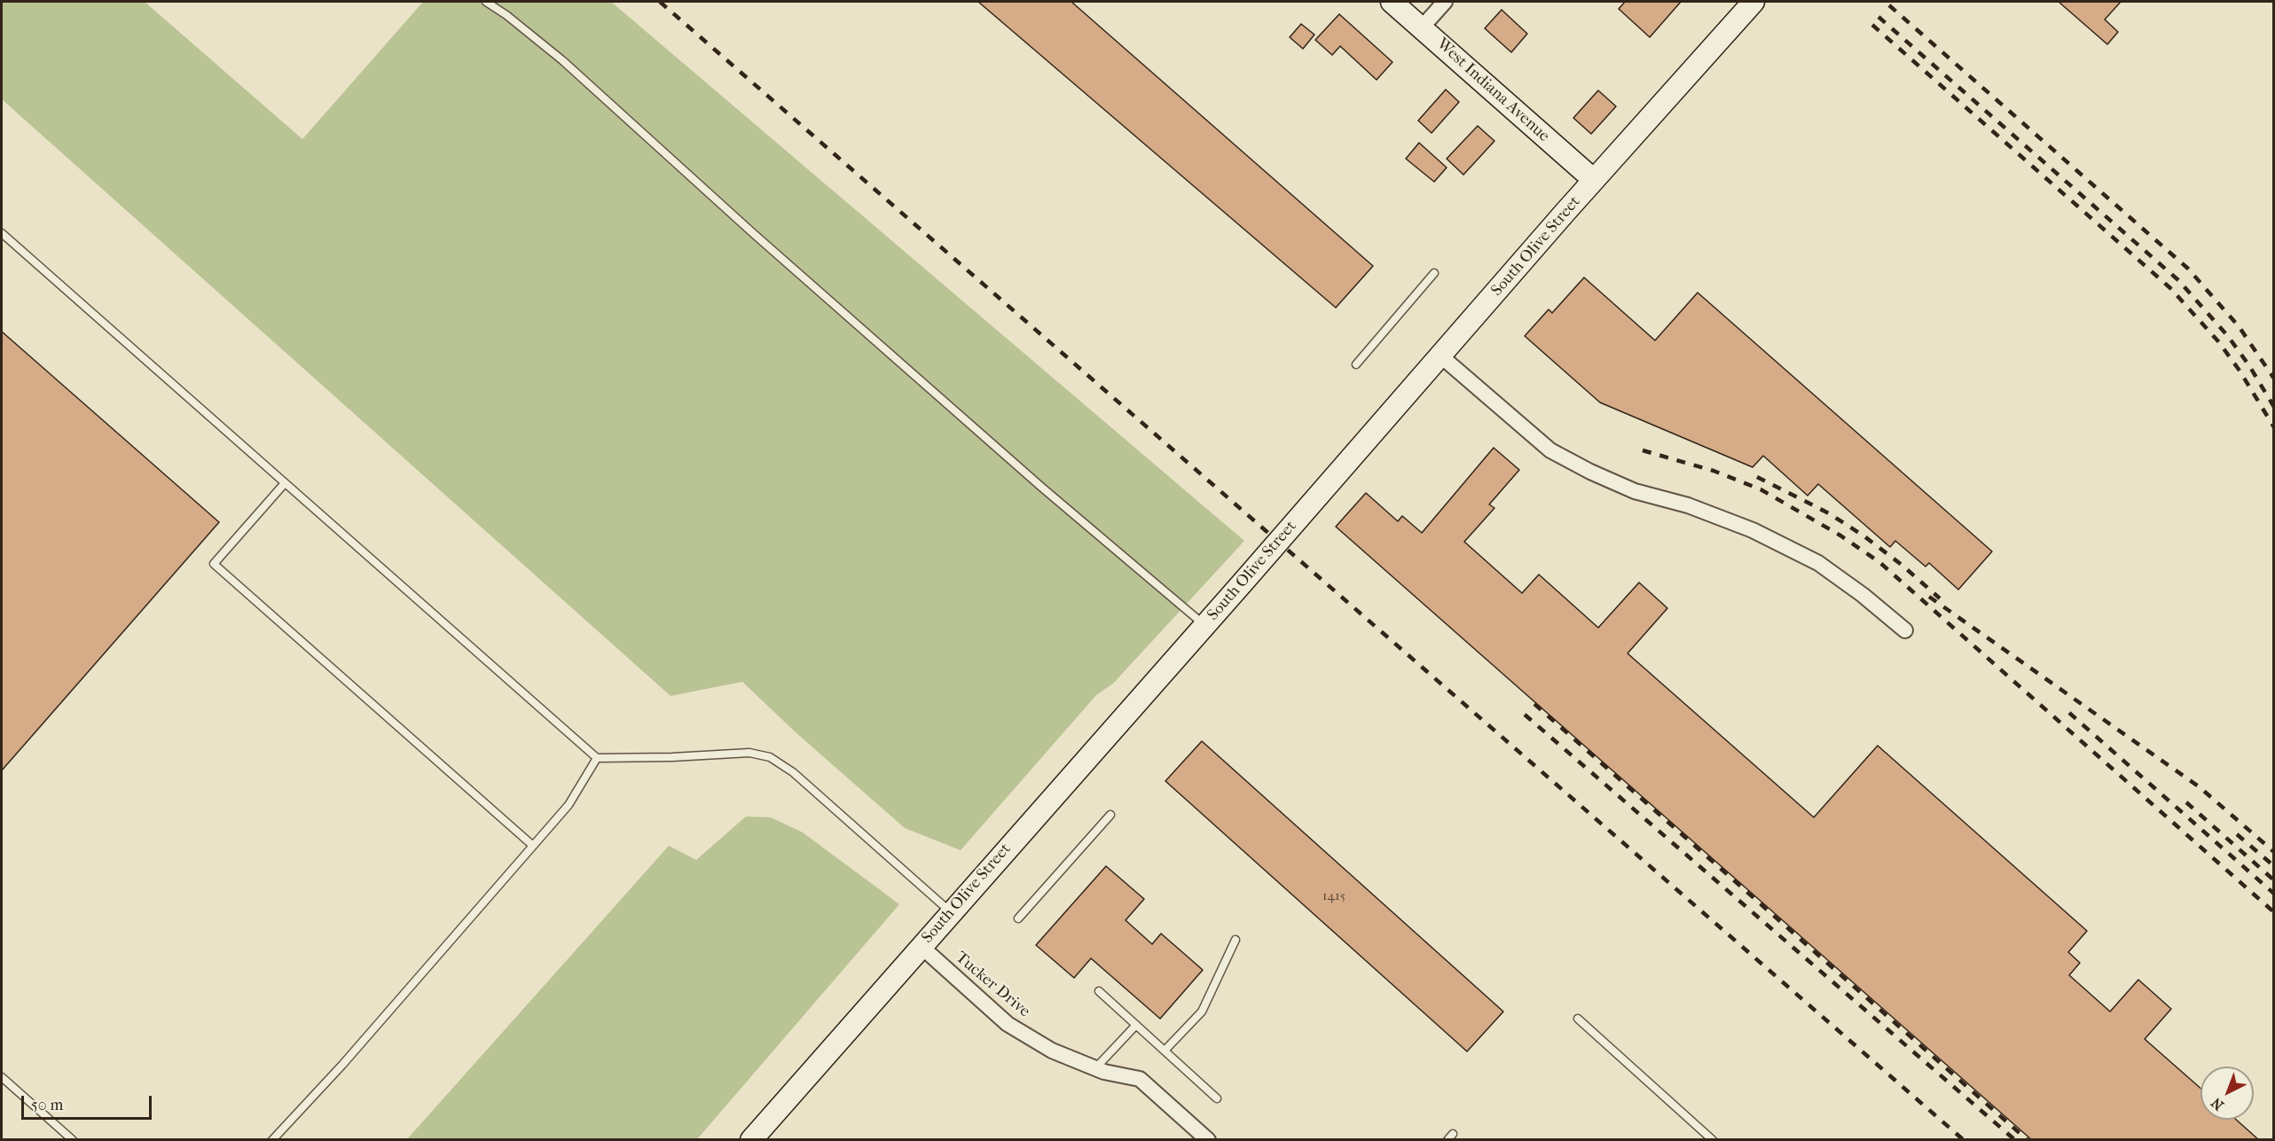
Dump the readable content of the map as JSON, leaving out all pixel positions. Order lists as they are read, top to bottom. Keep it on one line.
{"streets":{"street":["West Indiana Avenue","South Olive Street","Tucker Drive"]},"crossings":[["West Indiana Avenue","South Olive Street"],["South Olive Street","Tucker Drive"]],"house_numbers":["1415"],"scale_bar":"50 m","north":"bottom left"}
